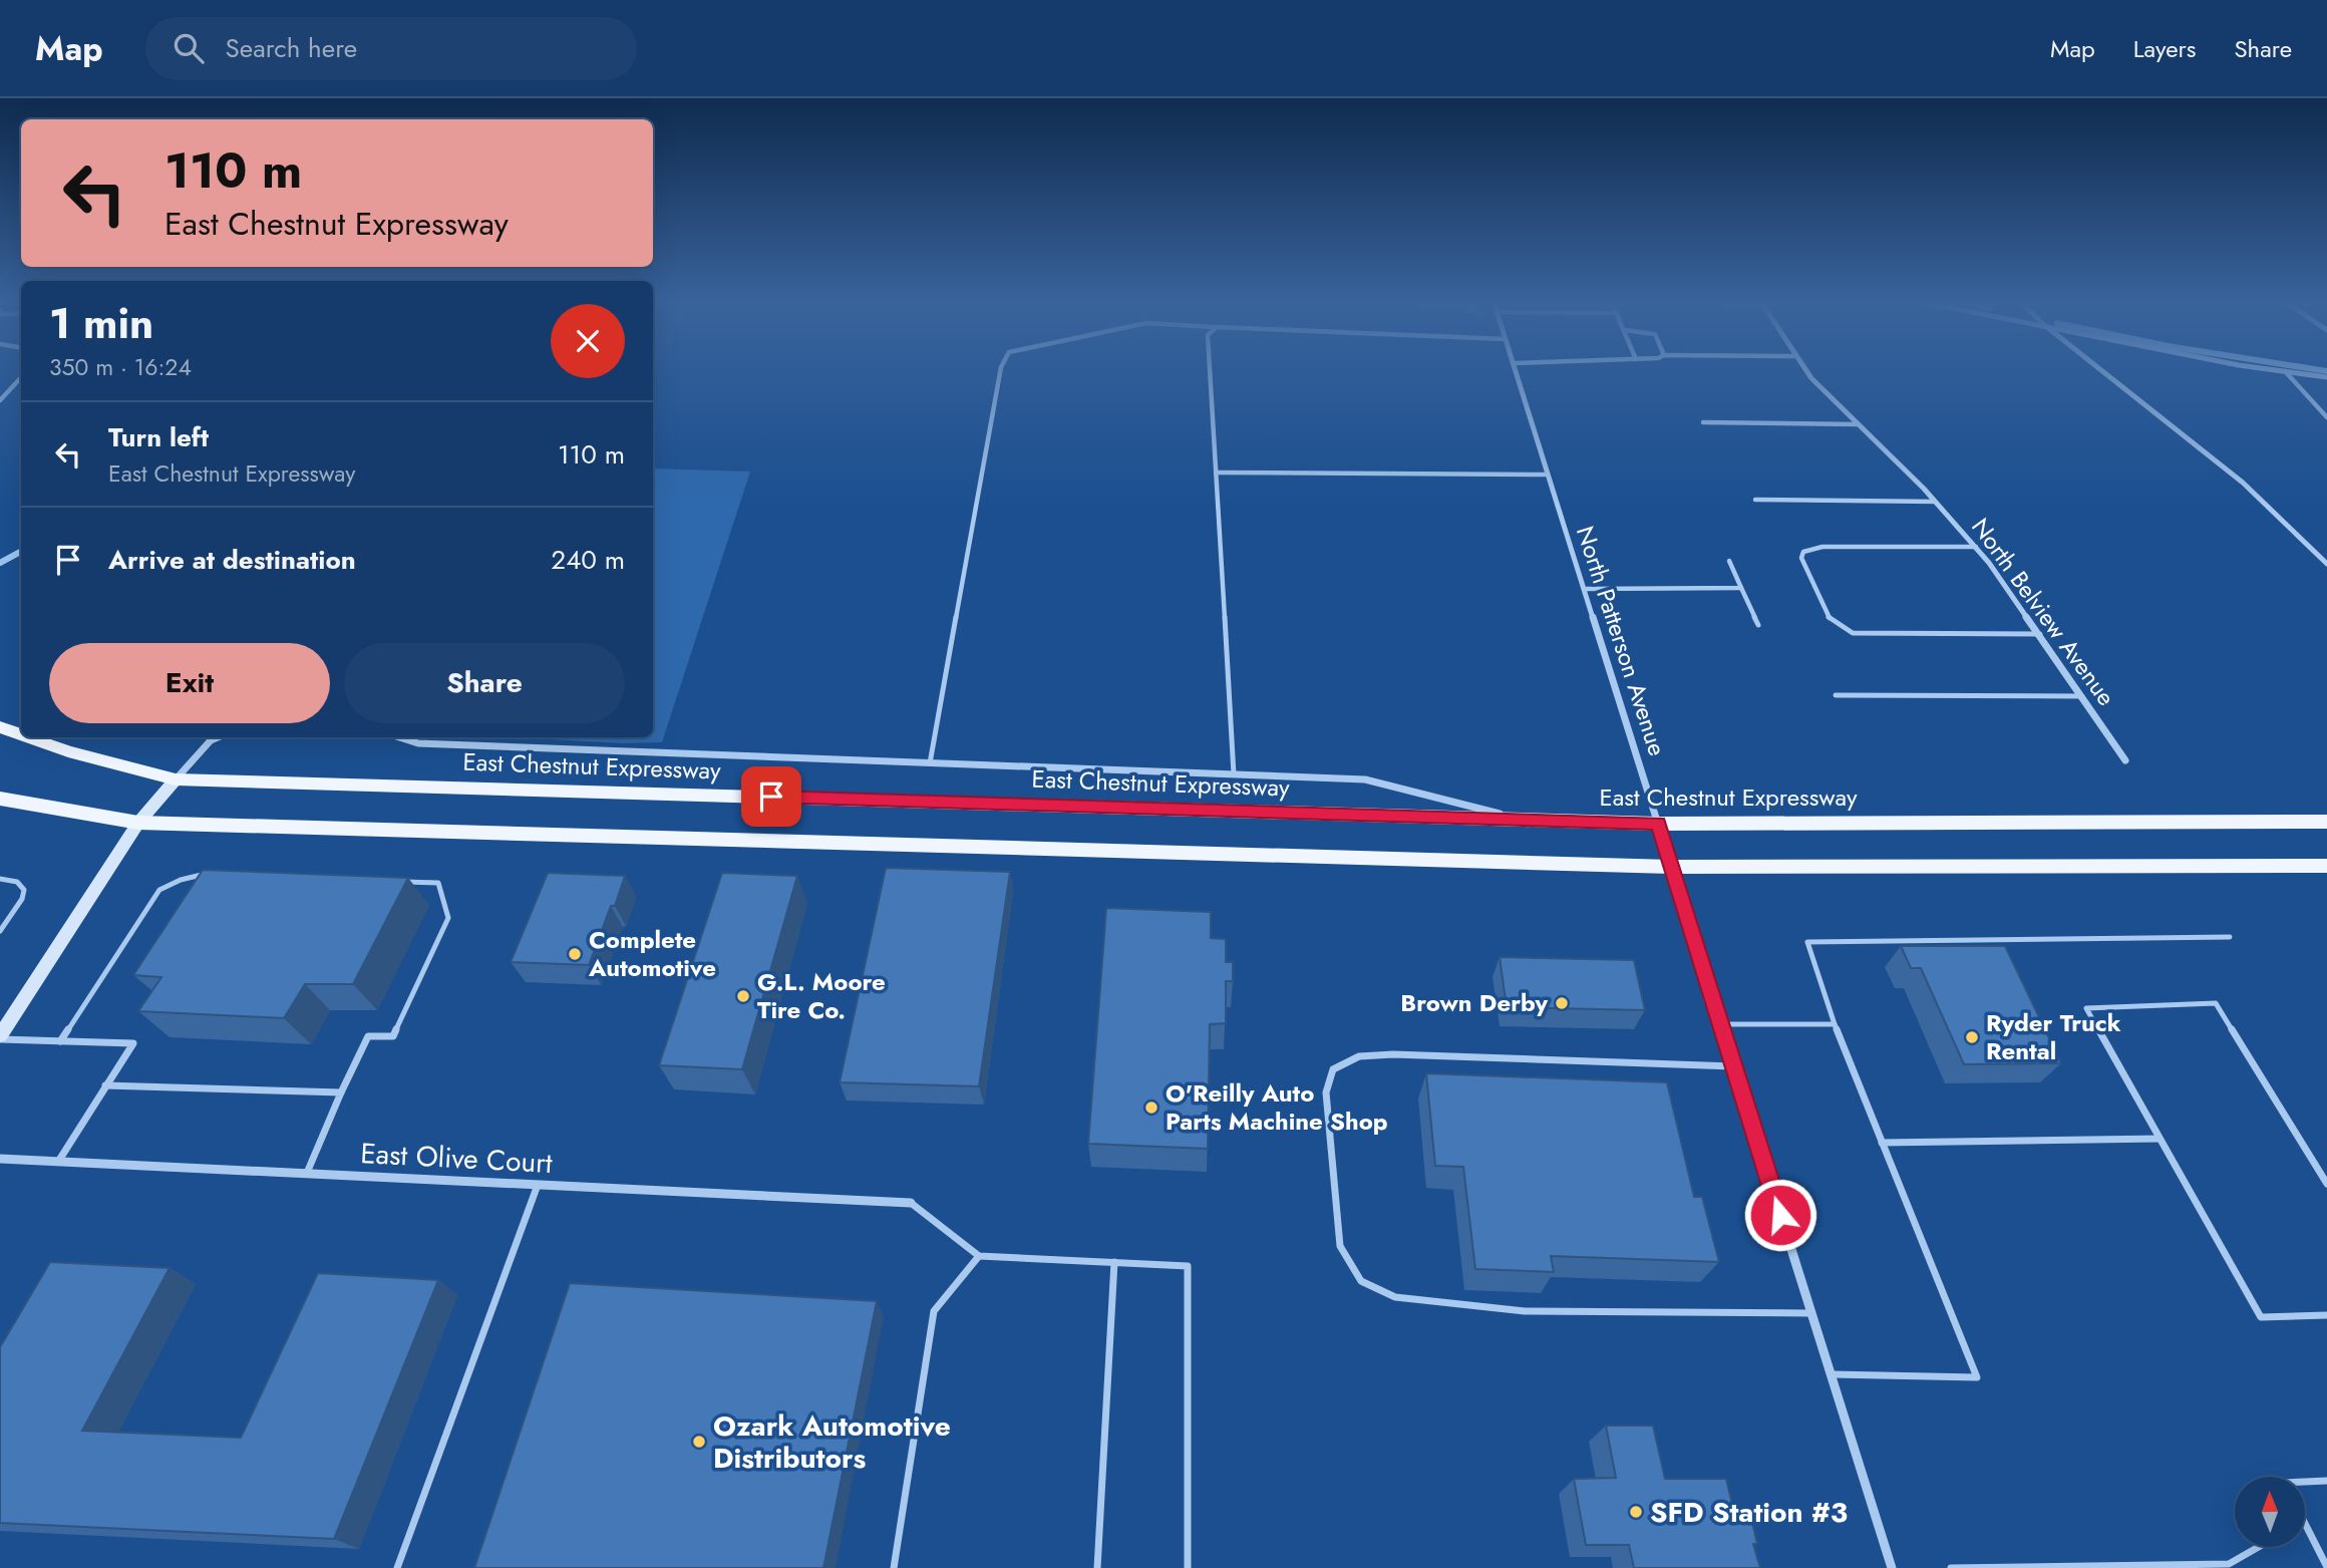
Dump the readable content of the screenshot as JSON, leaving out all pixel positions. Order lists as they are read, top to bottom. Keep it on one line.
{"streets":{"main road":["East Chestnut Expressway"],"street":["North Belview Avenue","North Patterson Avenue","East Olive Court"]},"crossings":[["North Patterson Avenue","East Chestnut Expressway"]],"places":["Complete Automotive","G.L. Moore Tire Co.","Brown Derby","Ryder Truck Rental","O'Reilly Auto Parts Machine Shop","Ozark Automotive Distributors","SFD Station #3"],"north":"top","page":{"header":"Map","search":"Search here","nav":["Map","Layers","Share"],"turn":["110 m","East Chestnut Expressway"],"heading":["1 min","350 m · 16:24"],"list":[{"name":"Turn left","note":"East Chestnut Expressway","value":"110 m"},{"name":"Arrive at destination","value":"240 m"}],"buttons":["Exit","Share"]}}
